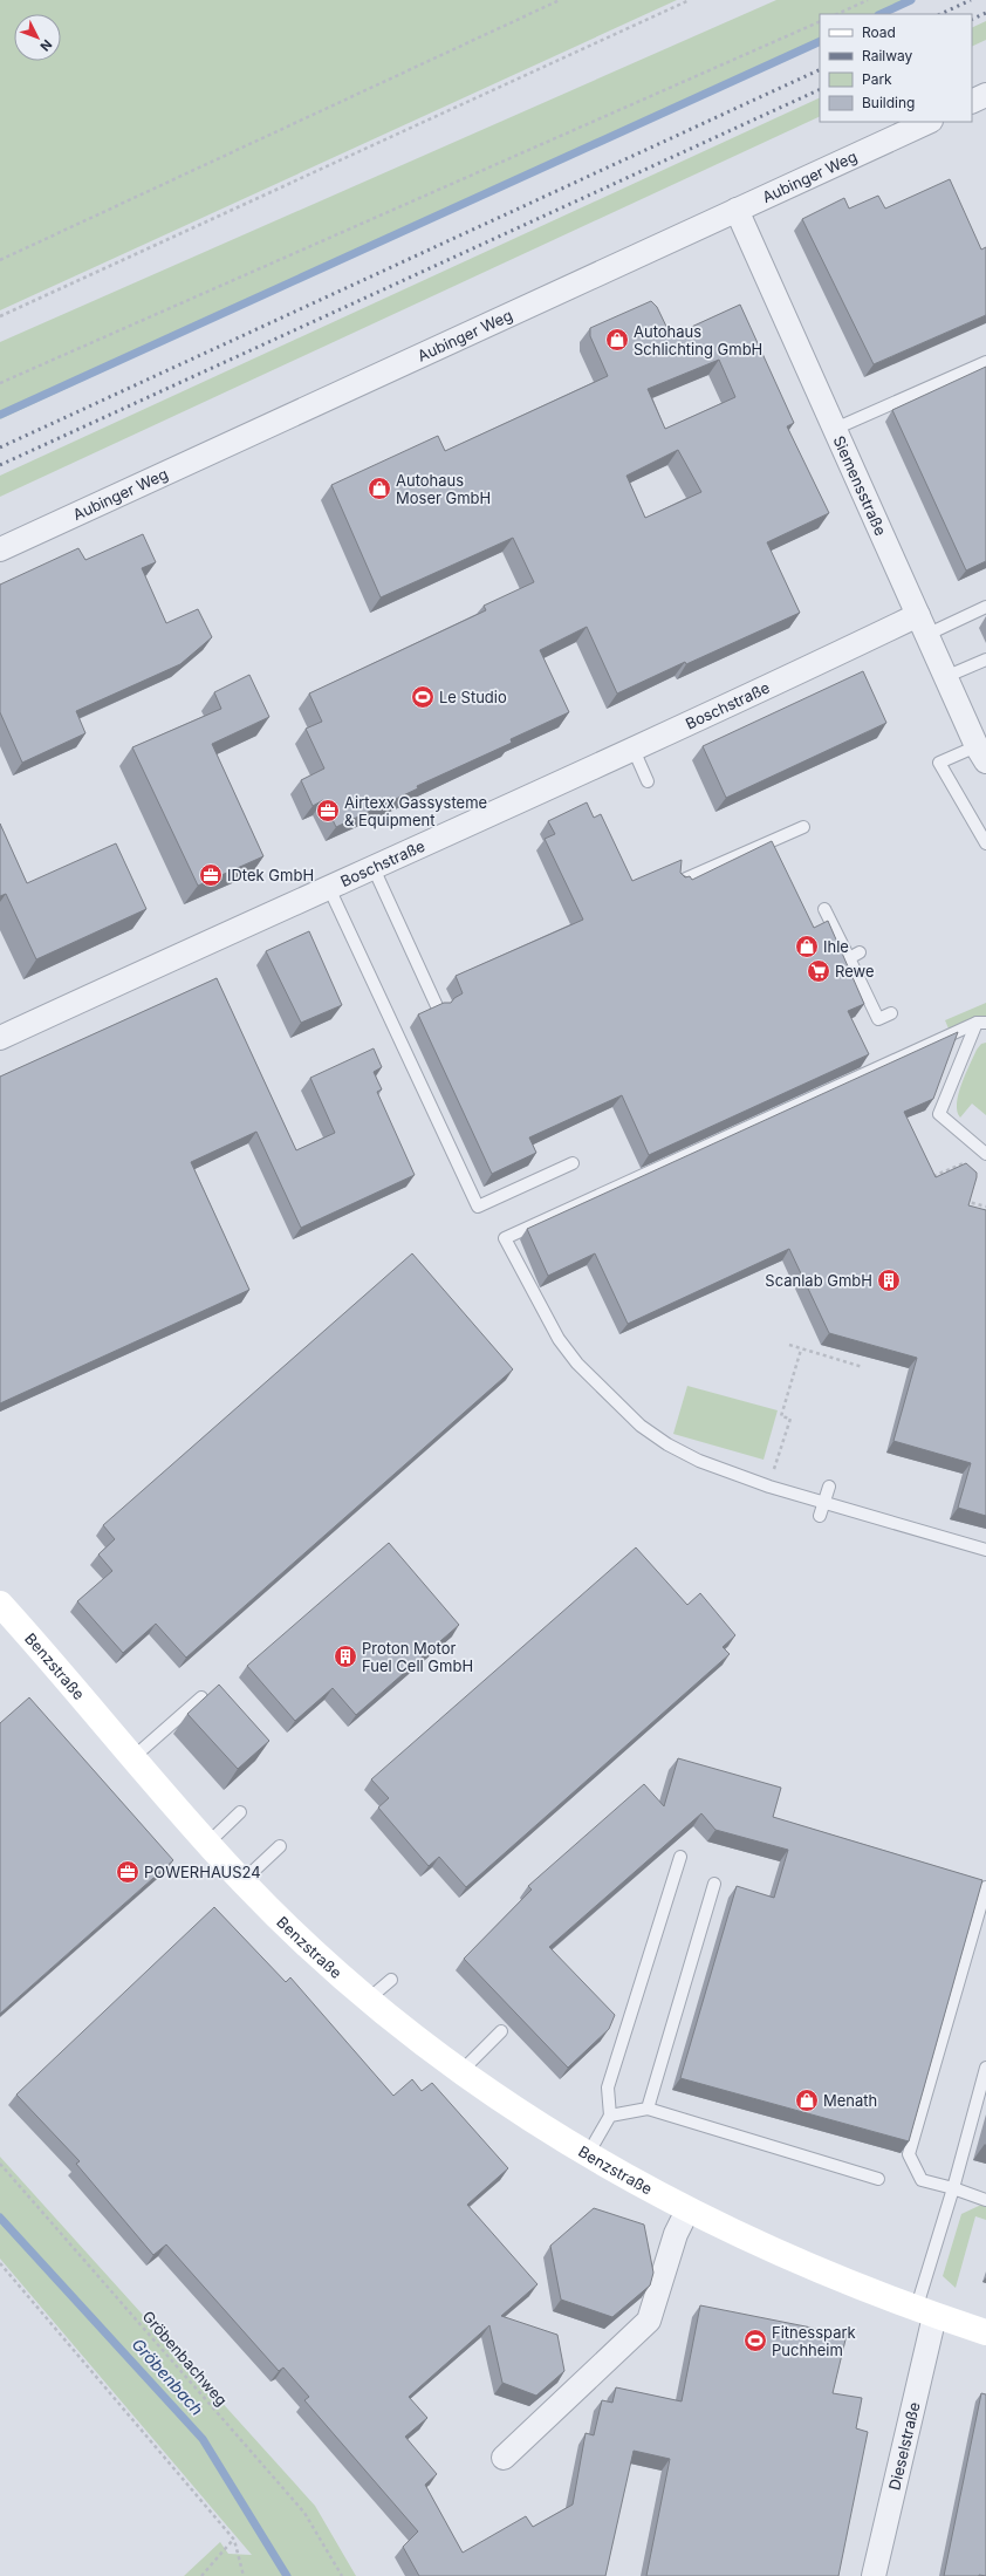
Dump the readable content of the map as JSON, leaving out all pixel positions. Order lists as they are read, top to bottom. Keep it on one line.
{"streets":{"street":["Aubinger Weg","Siemensstraße","Boschstraße","Benzstraße","Dieselstraße"],"path":["Gröbenbachweg"]},"crossings":[["Aubinger Weg","Siemensstraße"],["Siemensstraße","Boschstraße"],["Benzstraße","Dieselstraße"]],"water":["Gröbenbach"],"places":{"shop":["Autohaus Schlichting GmbH","Autohaus Moser GmbH","Ihle","Menath"],"sports":["Le Studio","Fitnesspark Puchheim"],"office":["Airtexx Gassysteme & Equipment","IDtek GmbH","POWERHAUS24"],"supermarket":["Rewe"],"building":["Scanlab GmbH","Proton Motor Fuel Cell GmbH"]},"legend":["Road","Railway","Park","Building"],"north":"bottom right"}
